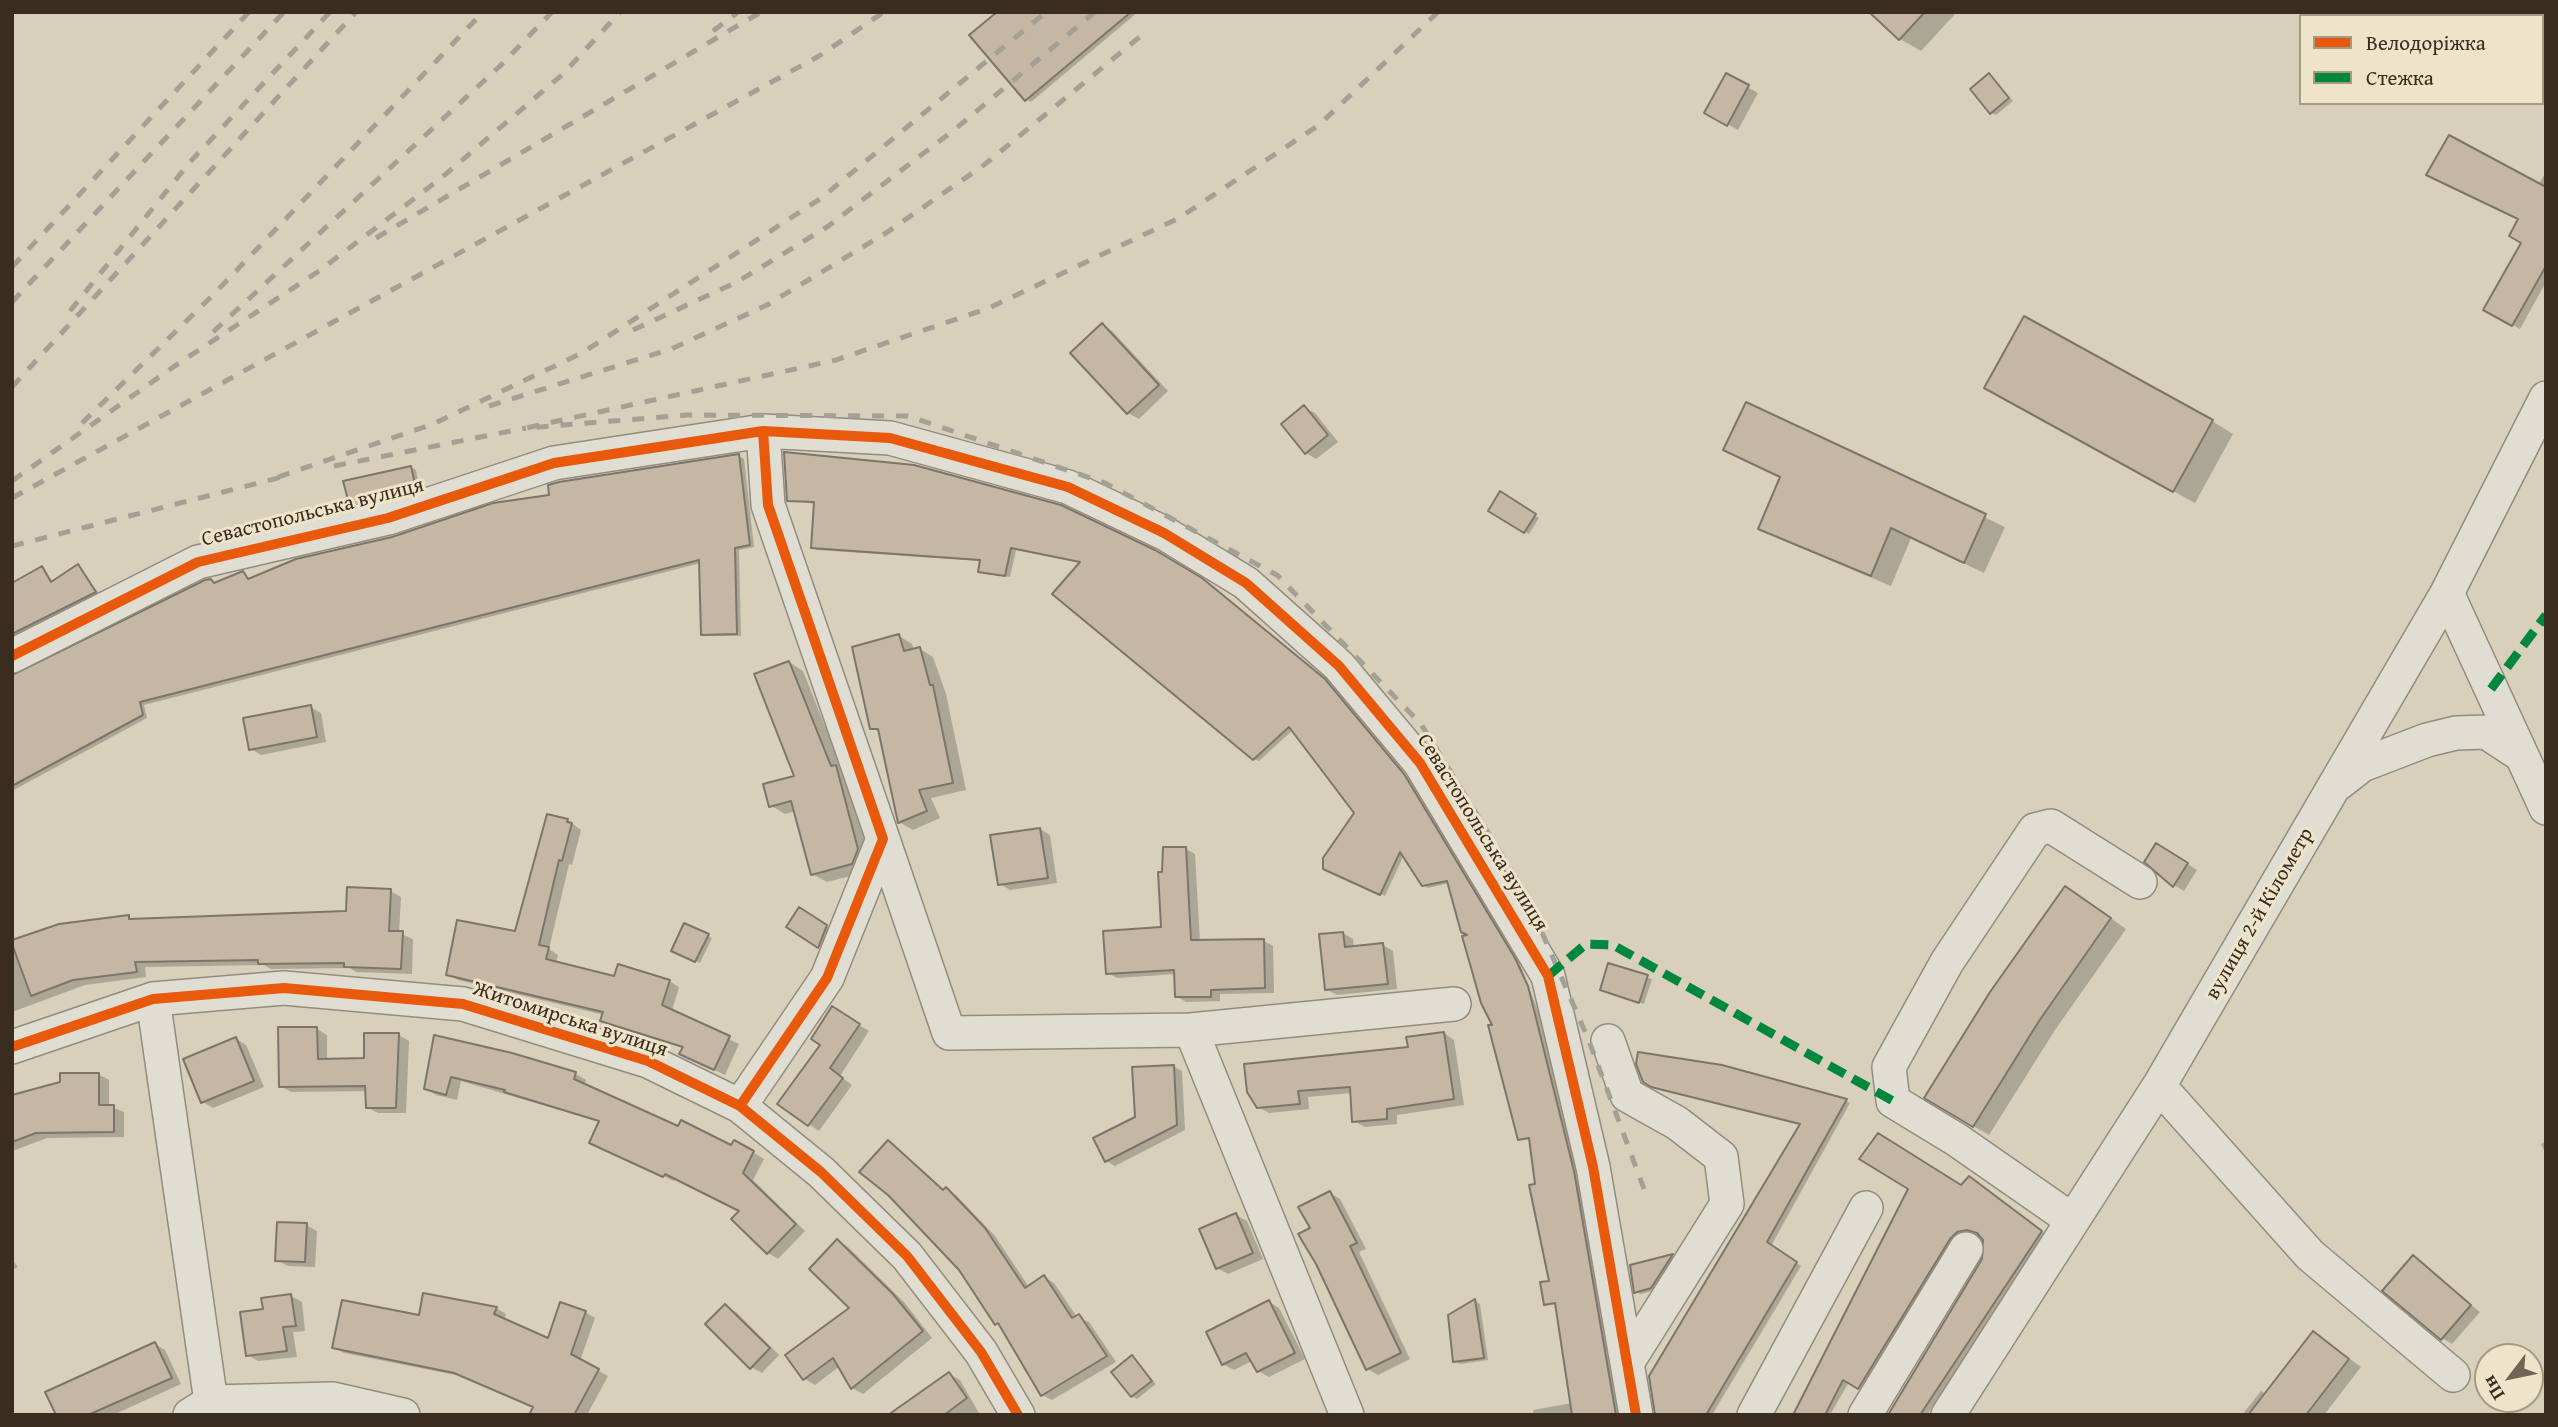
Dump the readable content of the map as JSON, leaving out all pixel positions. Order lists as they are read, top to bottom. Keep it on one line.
{"streets":{"street":["Севастопольська вулиця","вулиця 2-й Кілометр","Житомирська вулиця"]},"legend":["Велодоріжка","Стежка"],"north":"bottom left"}
